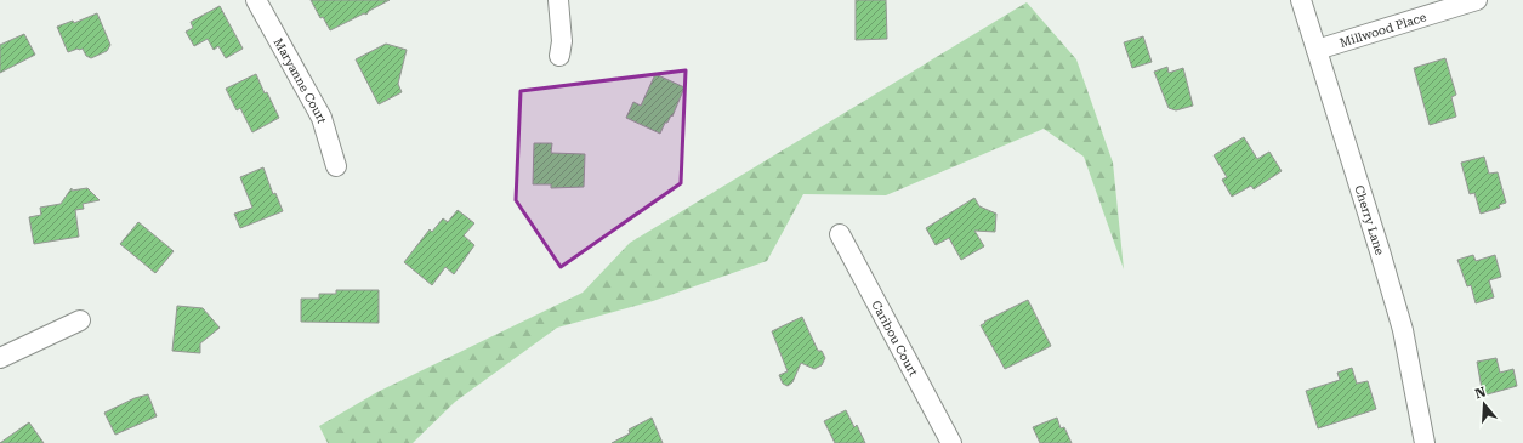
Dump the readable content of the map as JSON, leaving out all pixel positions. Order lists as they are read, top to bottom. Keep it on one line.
{"streets":{"street":["Millwood Place","Maryanne Court","Cherry Lane","Caribou Court"]},"crossings":[["Millwood Place","Cherry Lane"]],"north":"top"}
